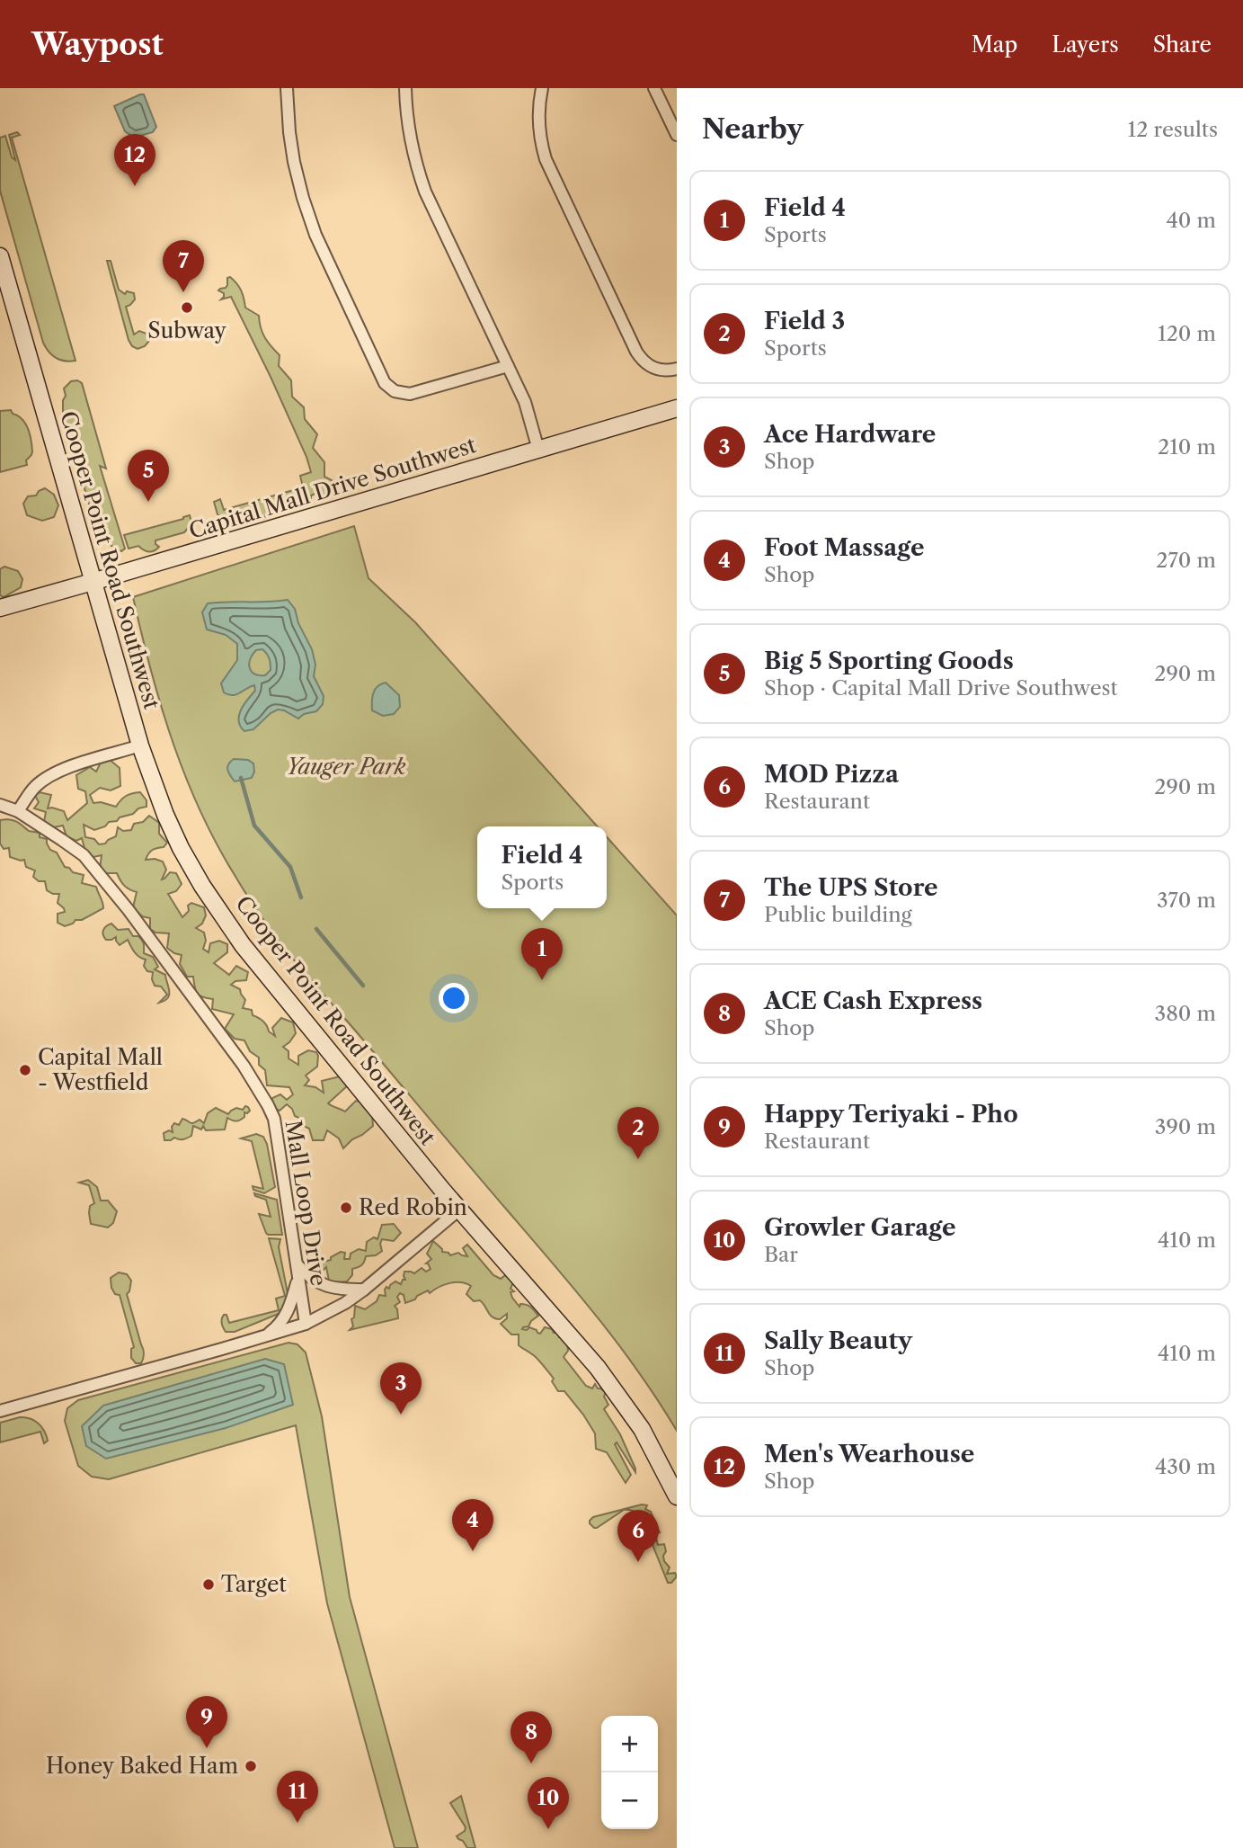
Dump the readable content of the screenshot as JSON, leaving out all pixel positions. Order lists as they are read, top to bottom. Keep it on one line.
{"streets":{"main road":["Capital Mall Drive Southwest","Cooper Point Road Southwest"],"street":["Mall Loop Drive"]},"crossings":[["Capital Mall Drive Southwest","Cooper Point Road Southwest"]],"parks":["Yauger Park"],"places":["Subway","Capital Mall - Westfield","Red Robin","Target","Honey Baked Ham"],"page":{"header":"Waypost","nav":["Map","Layers","Share"],"heading":["Nearby","12 results"],"pins":["12","7","5","1","2","3","4","6","9","8","11","10"],"list":[{"mark":"1","name":"Field 4","note":"Sports","value":"40 m"},{"mark":"2","name":"Field 3","note":"Sports","value":"120 m"},{"mark":"3","name":"Ace Hardware","note":"Shop","value":"210 m"},{"mark":"4","name":"Foot Massage","note":"Shop","value":"270 m"},{"mark":"5","name":"Big 5 Sporting Goods","note":"Shop · Capital Mall Drive Southwest","value":"290 m"},{"mark":"6","name":"MOD Pizza","note":"Restaurant","value":"290 m"},{"mark":"7","name":"The UPS Store","note":"Public building","value":"370 m"},{"mark":"8","name":"ACE Cash Express","note":"Shop","value":"380 m"},{"mark":"9","name":"Happy Teriyaki - Pho","note":"Restaurant","value":"390 m"},{"mark":"10","name":"Growler Garage","note":"Bar","value":"410 m"},{"mark":"11","name":"Sally Beauty","note":"Shop","value":"410 m"},{"mark":"12","name":"Men's Wearhouse","note":"Shop","value":"430 m"}],"popup":["Field 4","Sports"],"map_buttons":["+","−"]}}
